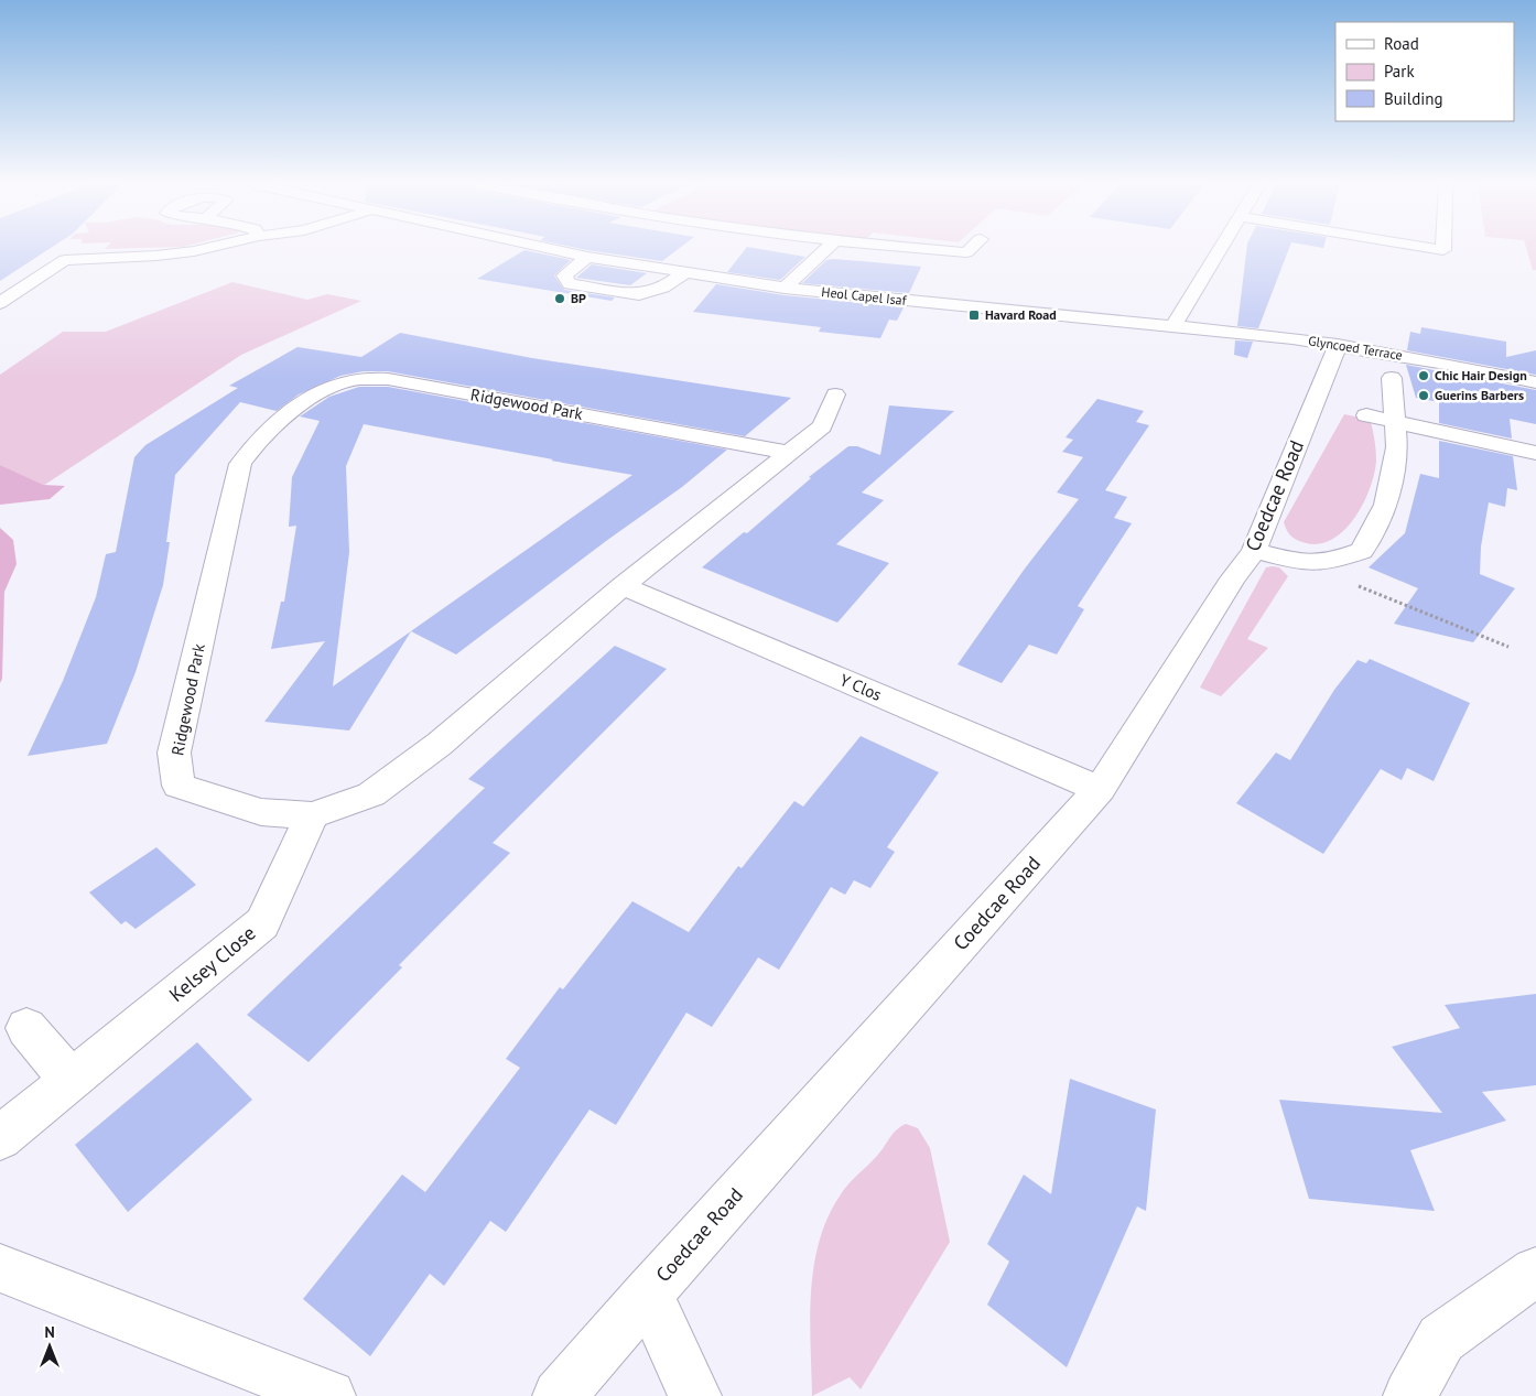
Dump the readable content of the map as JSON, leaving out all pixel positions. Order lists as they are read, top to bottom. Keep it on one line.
{"streets":{"street":["Heol Capel Isaf","Glyncoed Terrace","Ridgewood Park","Coedcae Road","Y Clos","Kelsey Close"]},"crossings":[["Heol Capel Isaf","Glyncoed Terrace"],["Glyncoed Terrace","Coedcae Road"],["Ridgewood Park","Y Clos"],["Ridgewood Park","Kelsey Close"],["Coedcae Road","Y Clos"]],"places":{"other":["BP","Chic Hair Design","Guerins Barbers"],"transit":["Havard Road"]},"legend":["Road","Park","Building"],"north":"top"}
